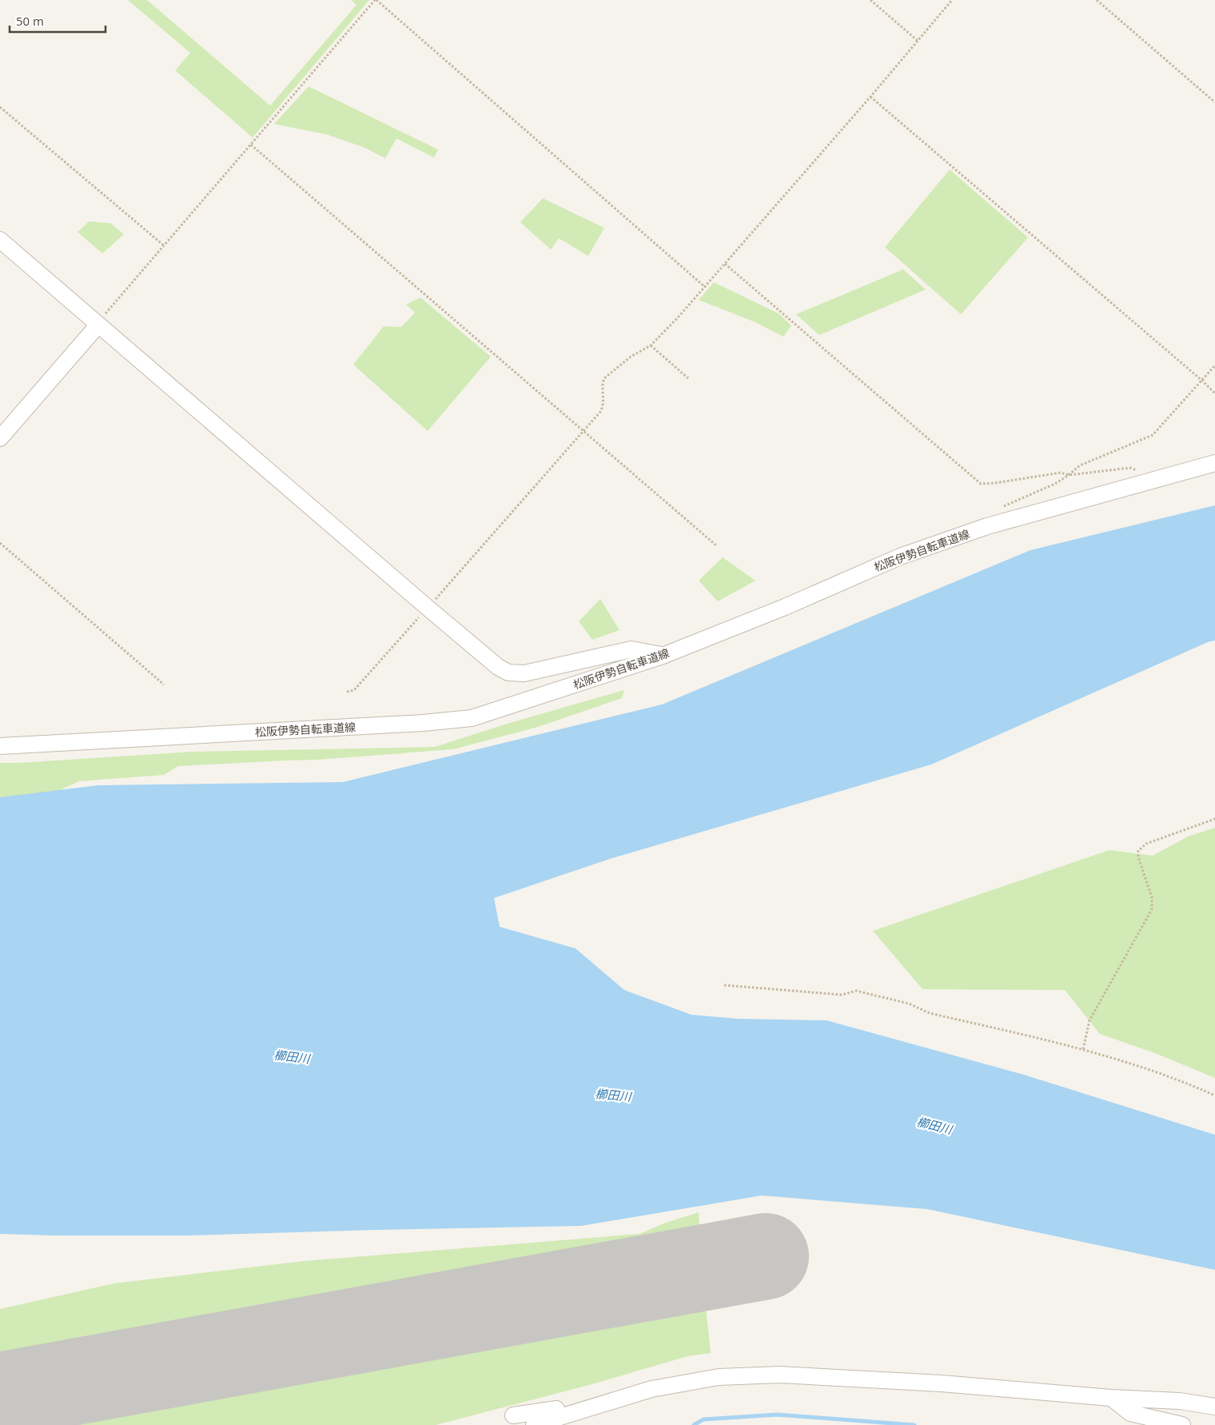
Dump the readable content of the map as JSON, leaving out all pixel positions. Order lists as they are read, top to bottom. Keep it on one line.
{"streets":{"street":["松阪伊勢自転車道線"]},"water":["櫛田川"],"scale_bar":"50 m"}
